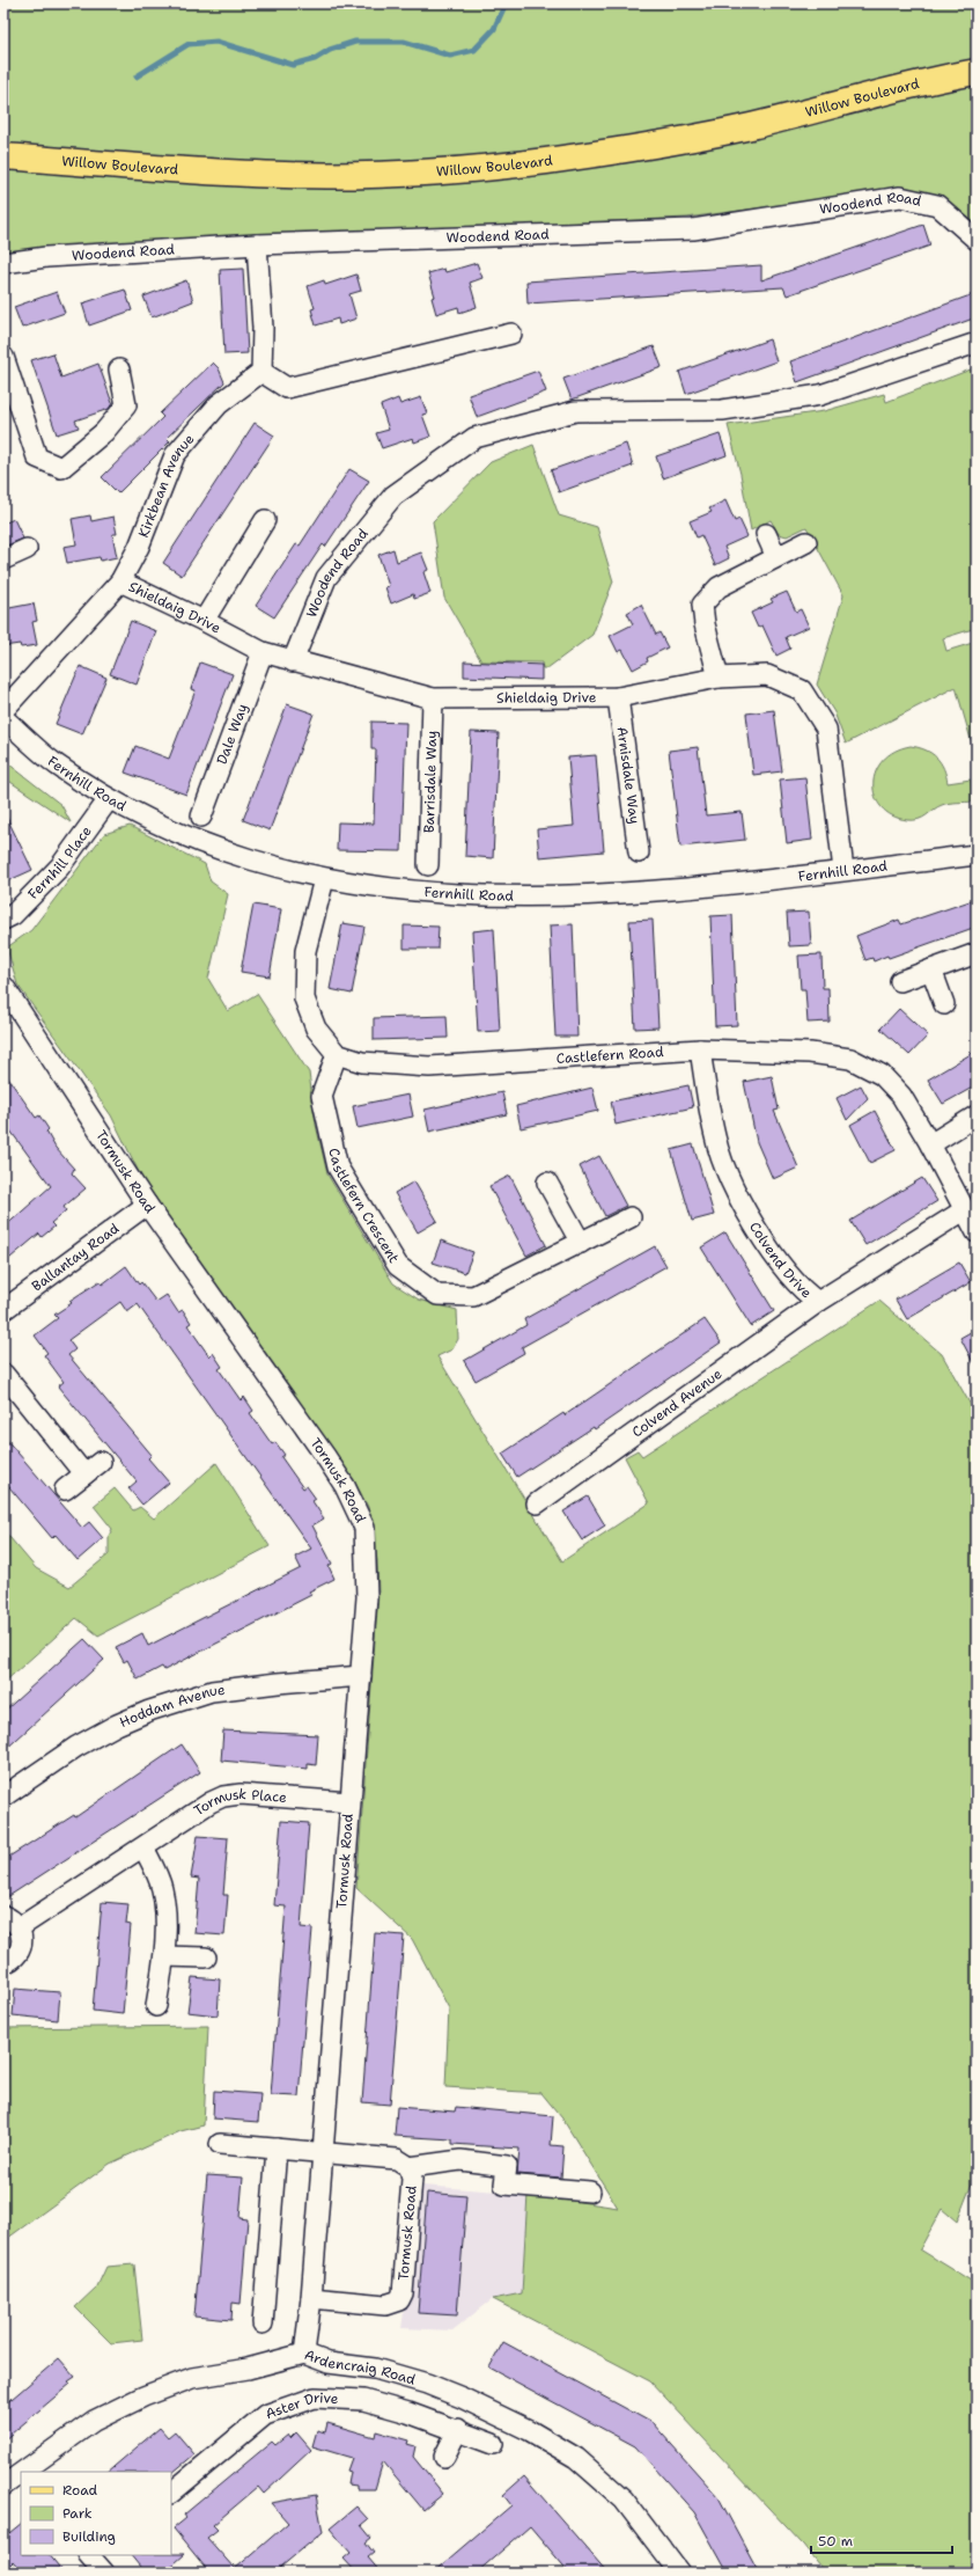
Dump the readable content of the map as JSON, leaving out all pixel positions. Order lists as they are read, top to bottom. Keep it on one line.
{"streets":{"main road":["Willow Boulevard"],"street":["Woodend Road","Kirkbean Avenue","Shieldaig Drive","Dale Way","Arnisdale Way","Barrisdale Way","Fernhill Road","Fernhill Place","Castlefern Road","Tormusk Road","Castlefern Crescent","Ballantay Road","Colvend Drive","Colvend Avenue","Hoddam Avenue","Tormusk Place","Ardencraig Road","Aster Drive"]},"crossings":[["Woodend Road","Shieldaig Drive"],["Kirkbean Avenue","Shieldaig Drive"],["Shieldaig Drive","Dale Way"],["Shieldaig Drive","Arnisdale Way"],["Shieldaig Drive","Barrisdale Way"],["Shieldaig Drive","Fernhill Road"],["Fernhill Road","Fernhill Place"],["Castlefern Road","Castlefern Crescent"],["Castlefern Road","Colvend Drive"],["Tormusk Road","Ballantay Road"],["Tormusk Road","Hoddam Avenue"],["Tormusk Road","Tormusk Place"],["Tormusk Road","Ardencraig Road"],["Colvend Drive","Colvend Avenue"]],"legend":["Road","Park","Building"],"scale_bar":"50 m"}
